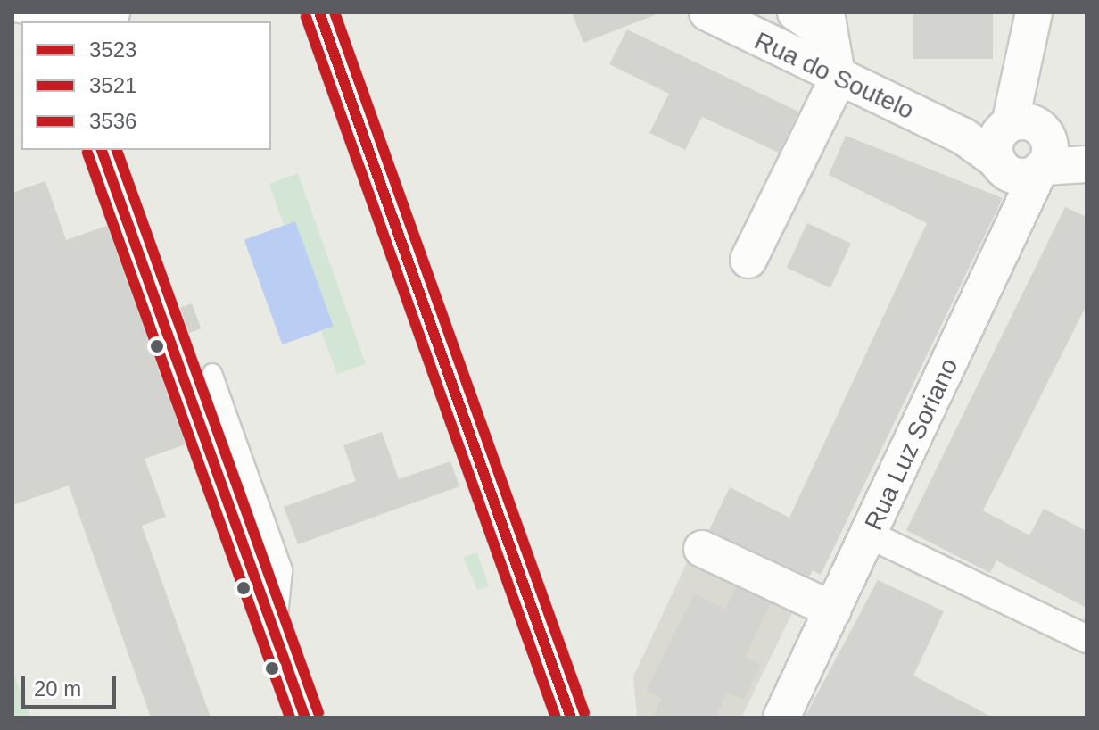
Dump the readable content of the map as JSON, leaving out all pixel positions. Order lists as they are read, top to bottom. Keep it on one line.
{"streets":{"street":["Rua do Soutelo","Rua Luz Soriano"]},"lines":["transit line 3523","transit line 3536","transit line 3521"],"legend":["3523","3521","3536"],"scale_bar":"20 m"}
